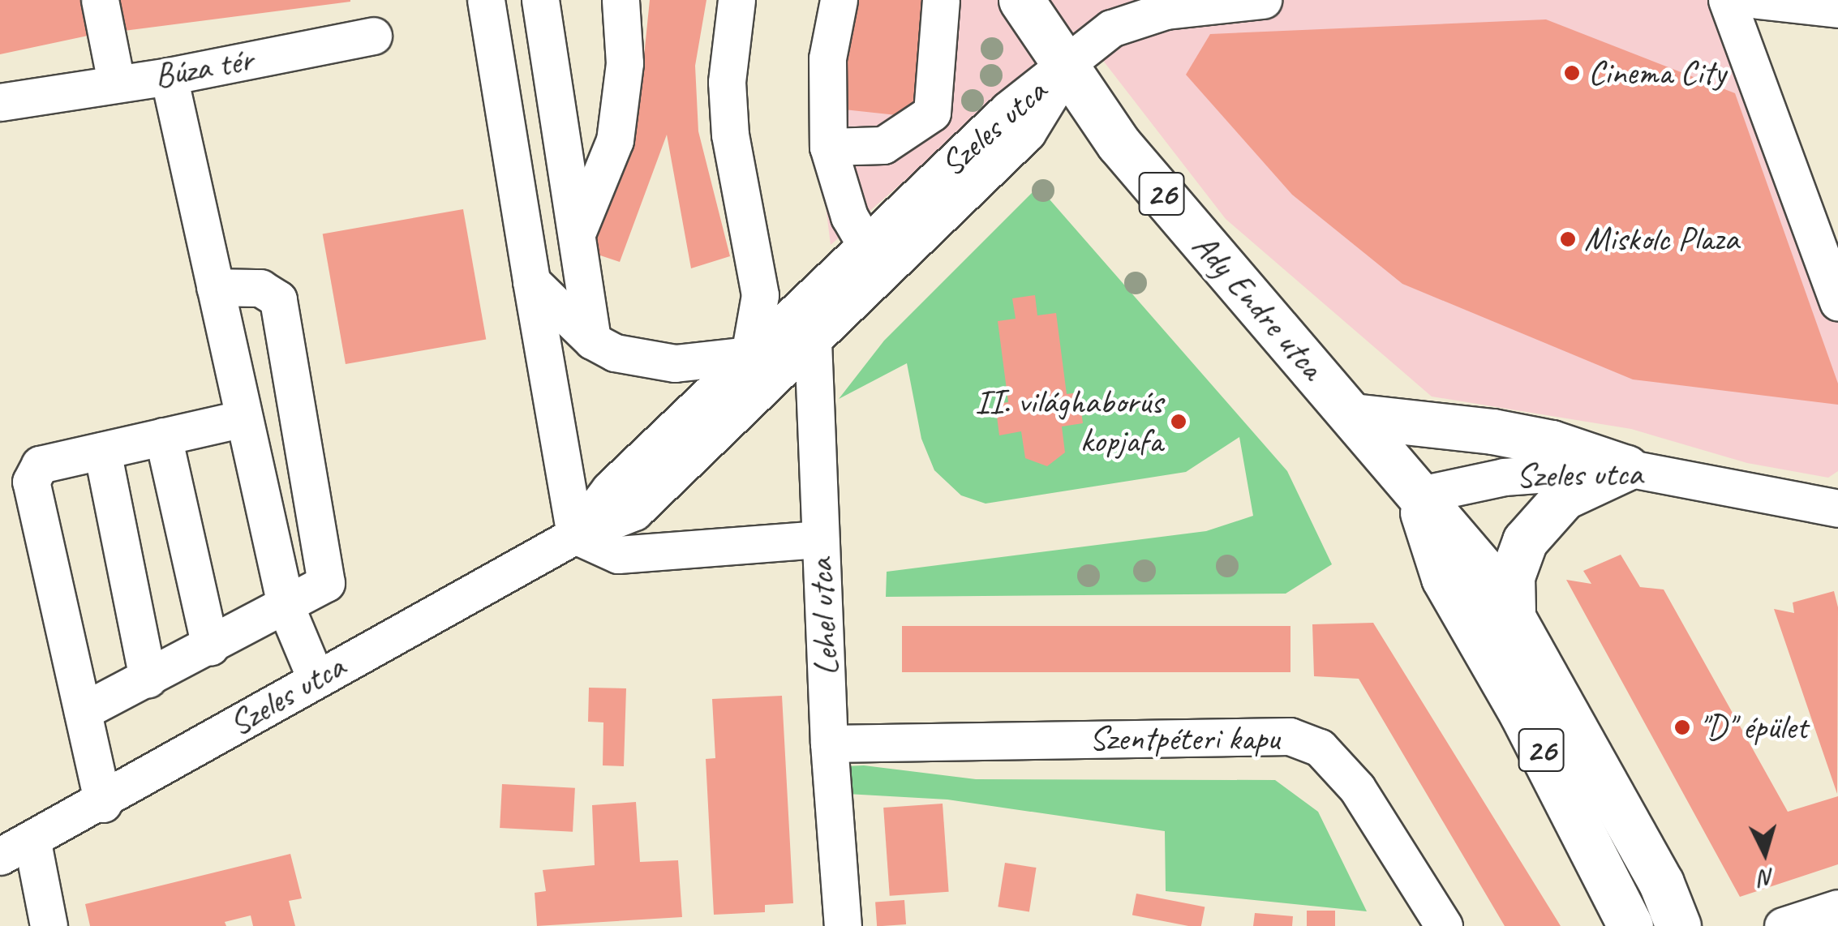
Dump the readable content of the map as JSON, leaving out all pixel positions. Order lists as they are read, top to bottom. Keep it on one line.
{"streets":{"main road":["26","Ady Endre utca"],"street":["Búza tér","Szeles utca","Lehel utca","Szentpéteri kapu"]},"crossings":[["Szeles utca","26"],["Szeles utca","Ady Endre utca"],["Szeles utca","Lehel utca"],["26","Ady Endre utca"],["Lehel utca","Szentpéteri kapu"]],"places":["Cinema City","Miskolc Plaza","II. világhaborús kopjafa","\"D\" épület"],"north":"bottom"}
